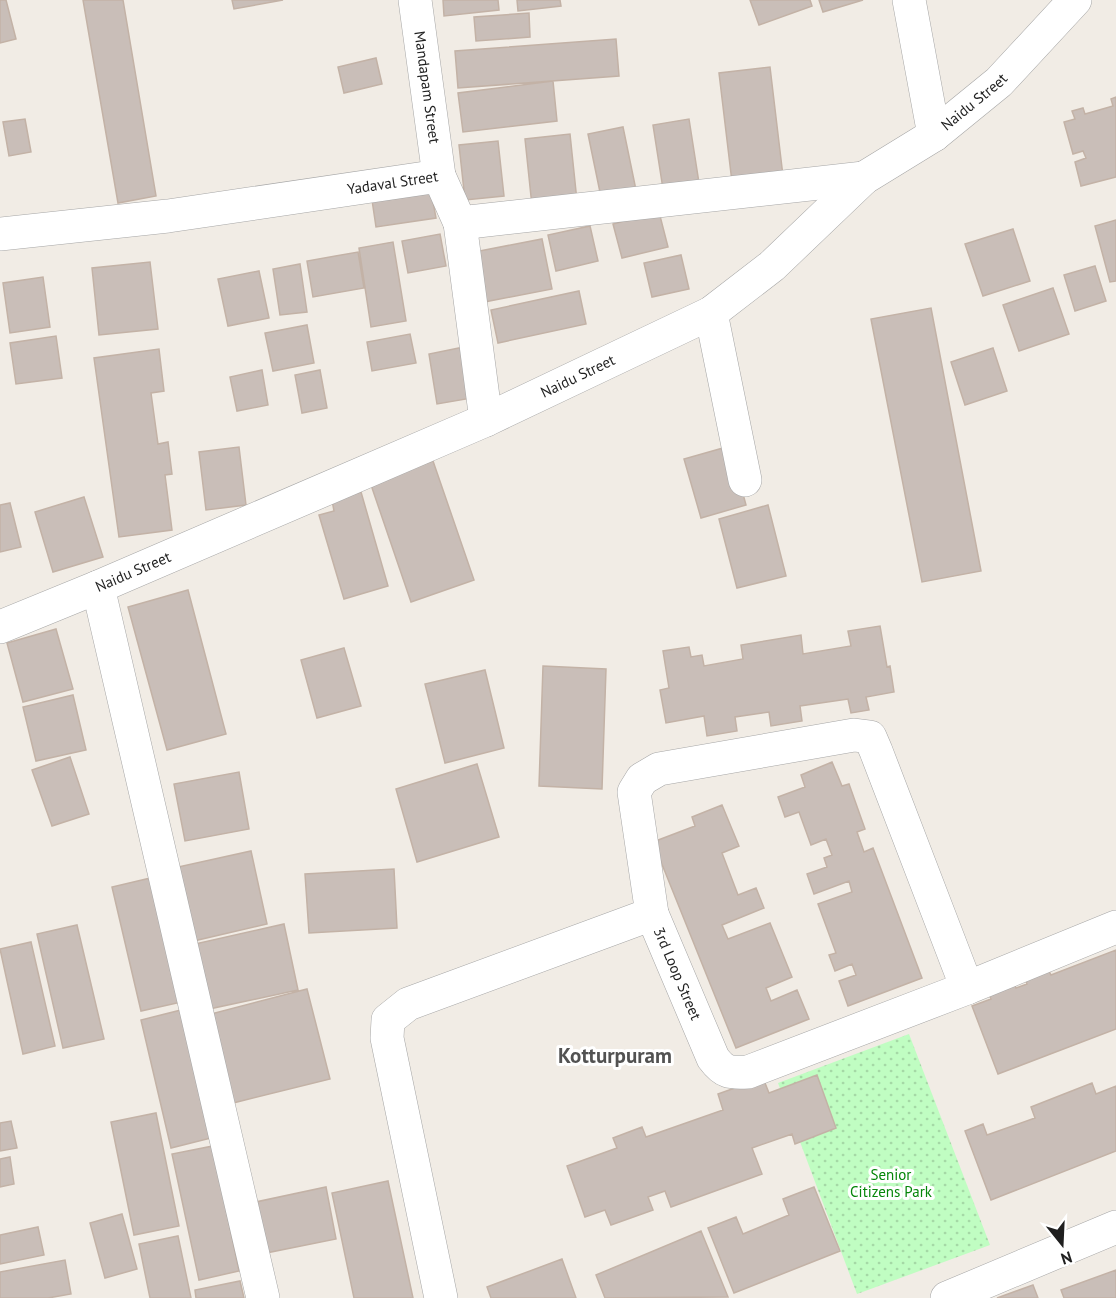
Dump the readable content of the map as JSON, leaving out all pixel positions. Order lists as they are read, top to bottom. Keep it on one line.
{"streets":{"street":["Mandapam Street","Naidu Street","Yadaval Street","3rd Loop Street"]},"crossings":[["Mandapam Street","Yadaval Street"],["Naidu Street","Yadaval Street"]],"districts":["Kotturpuram"],"parks":["Senior Citizens Park"],"north":"bottom"}
